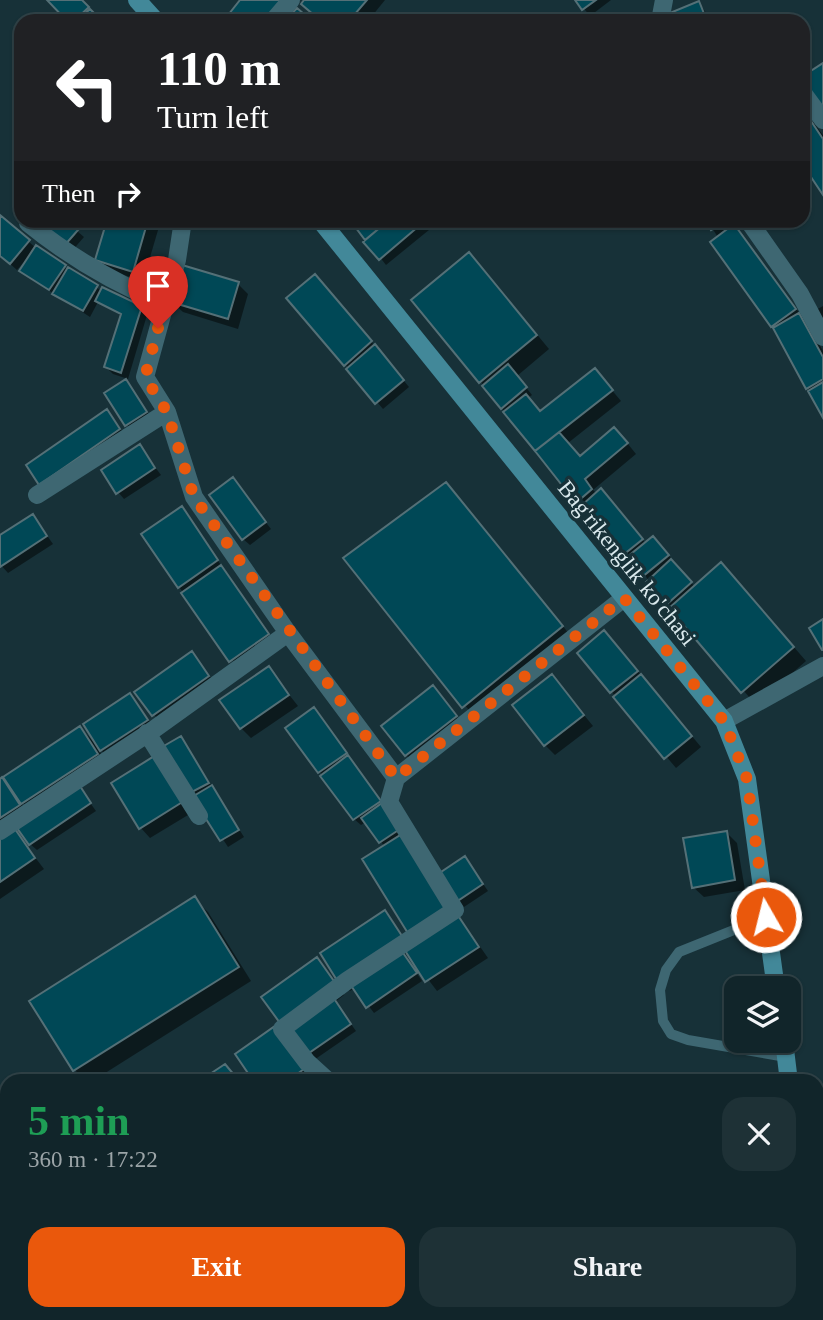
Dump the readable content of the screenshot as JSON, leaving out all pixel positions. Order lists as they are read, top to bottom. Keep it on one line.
{"streets":{"main road":["Bag'rikenglik ko'chasi"]},"page":{"turn":["110 m","Turn left"],"then":"Then","heading":["5 min","360 m · 17:22"],"buttons":["Exit","Share"]}}
